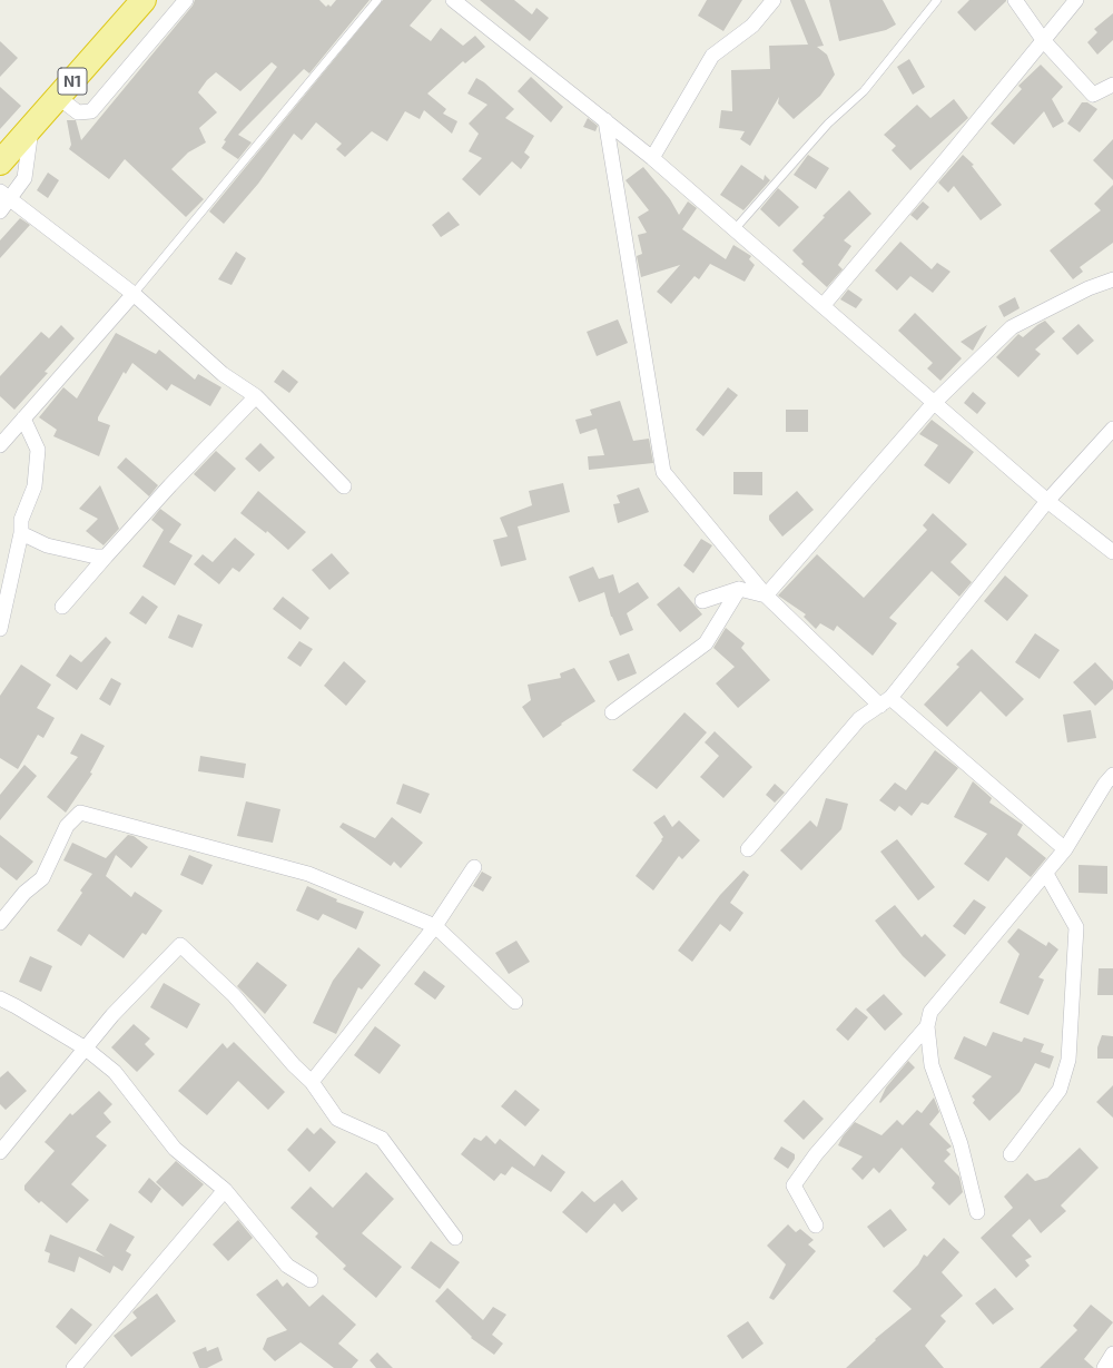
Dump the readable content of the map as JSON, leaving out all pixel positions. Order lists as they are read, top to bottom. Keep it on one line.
{"streets":{"highway":["N1"]}}
